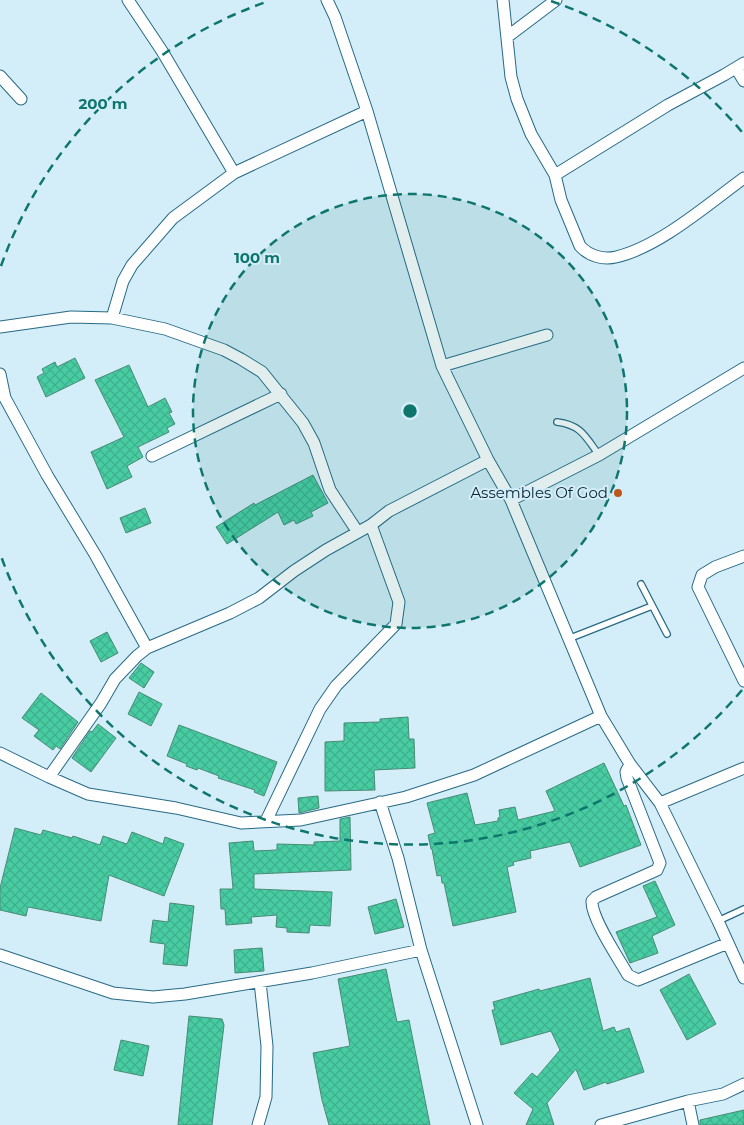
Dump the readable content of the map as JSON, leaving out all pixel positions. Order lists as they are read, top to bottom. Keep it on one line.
{"places":["Assembles Of God"],"rings":["200 m","100 m"]}
